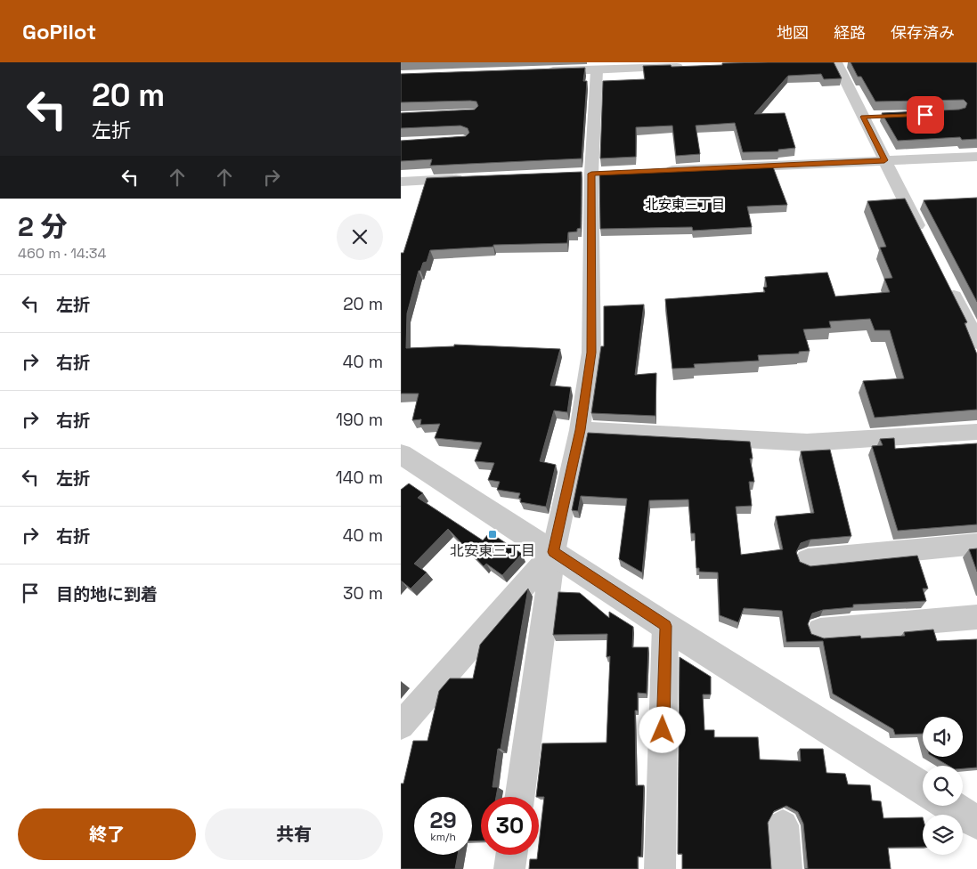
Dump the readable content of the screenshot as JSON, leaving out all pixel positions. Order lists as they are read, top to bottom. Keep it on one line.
{"districts":["北安東三丁目"],"places":{"transit":["北安東三丁目"]},"page":{"header":"GoPilot","nav":["地図","経路","保存済み"],"turn":["20 m","左折"],"heading":["2 分","460 m · 14:34"],"list":[{"name":"左折","value":"20 m"},{"name":"右折","value":"40 m"},{"name":"右折","value":"190 m"},{"name":"左折","value":"140 m"},{"name":"右折","value":"40 m"},{"name":"目的地に到着","value":"30 m"}],"speed":"29 km/h","limit":"30","buttons":["終了","共有"]}}
